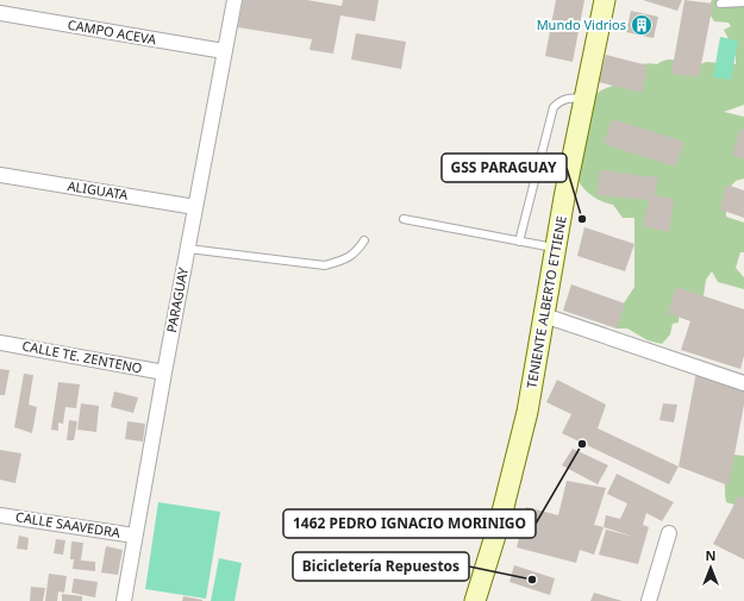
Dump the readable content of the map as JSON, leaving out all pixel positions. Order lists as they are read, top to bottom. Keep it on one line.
{"streets":{"main road":["TENIENTE ALBERTO ETTIENE"],"street":["CAMPO ACEVA","ALIGUATA","PARAGUAY","CALLE TE. ZENTENO","CALLE SAAVEDRA"]},"crossings":[["CAMPO ACEVA","PARAGUAY"],["ALIGUATA","PARAGUAY"],["PARAGUAY","CALLE TE. ZENTENO"],["PARAGUAY","CALLE SAAVEDRA"]],"places":{"building":["Mundo Vidrios"],"other":["GSS PARAGUAY","1462 PEDRO IGNACIO MORINIGO","Bicicletería Repuestos"]},"north":"top"}
